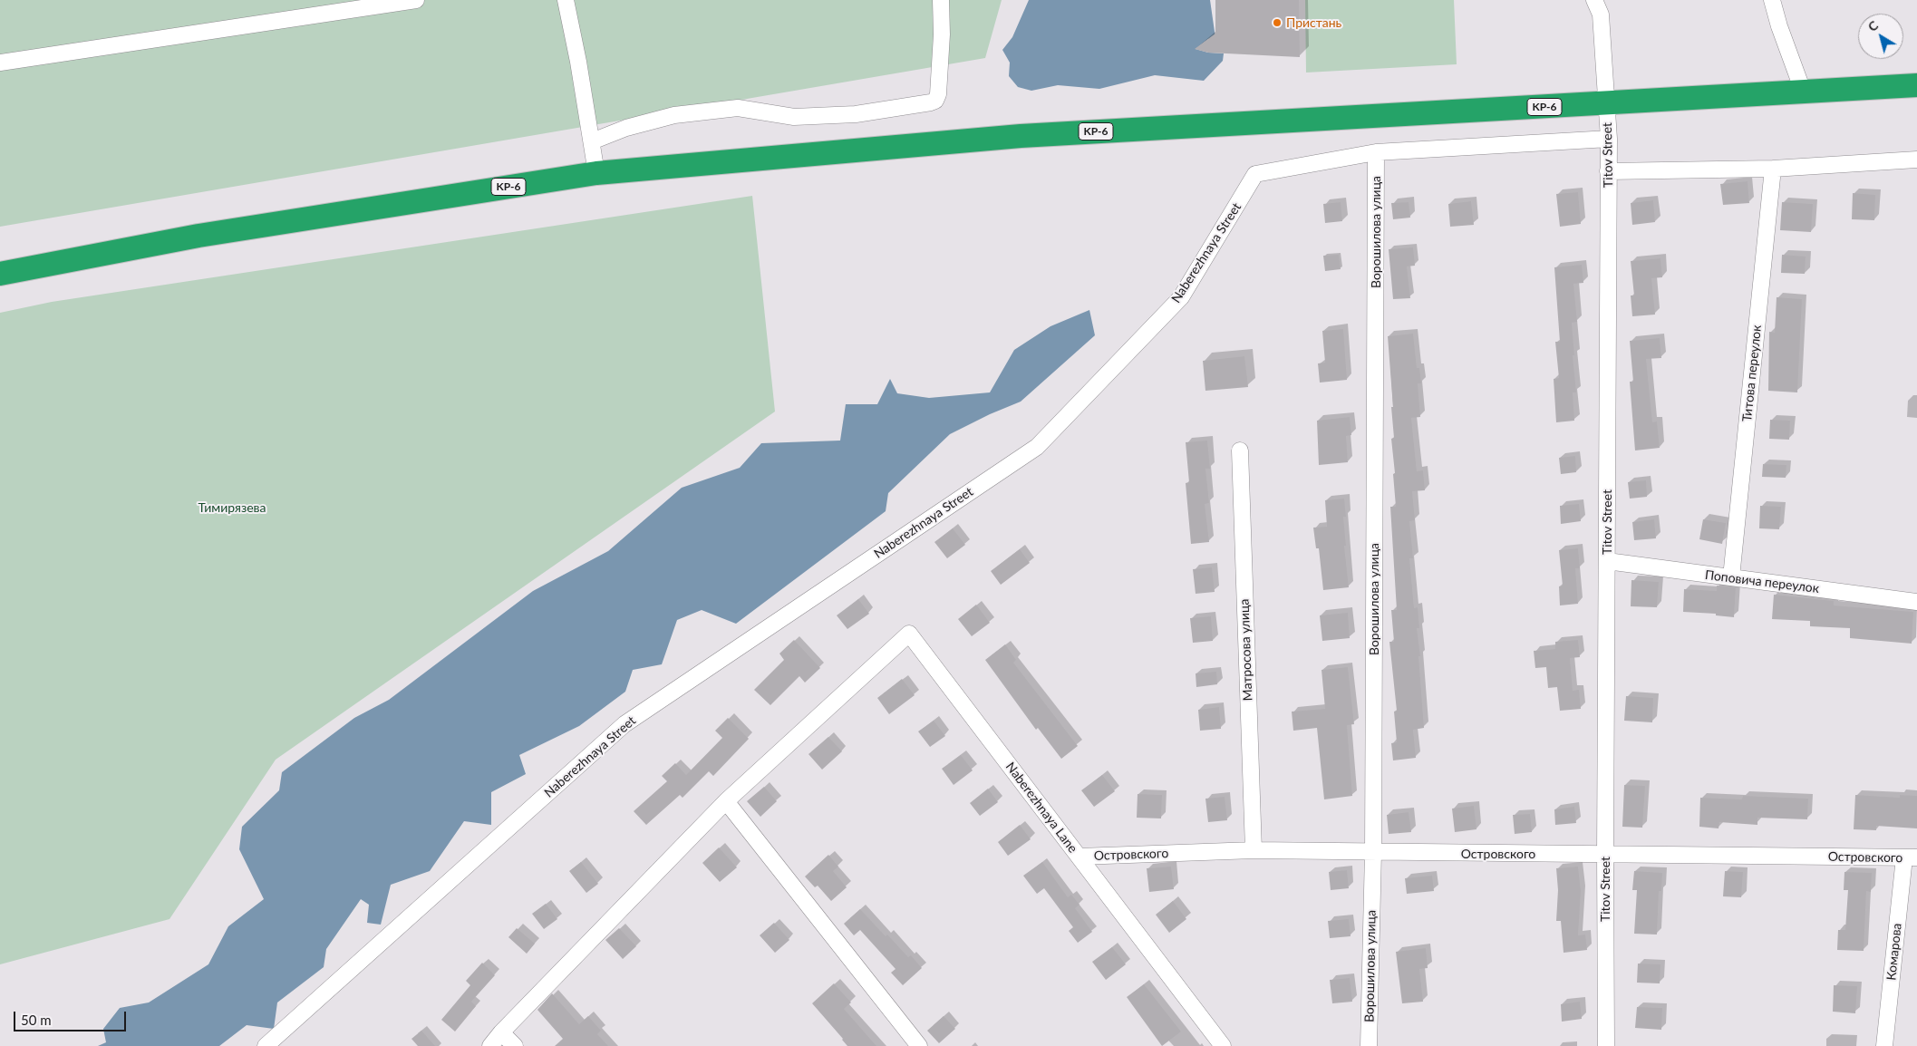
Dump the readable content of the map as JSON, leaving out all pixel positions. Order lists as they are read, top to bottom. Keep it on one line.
{"streets":{"highway":["KP-6"],"street":["Titov Street","Ворошилова улица","Naberezhnaya Street","Титова переулок","Поповича переулок","Матросова улица","Naberezhnaya Lane","Островского","Комарова"]},"crossings":[["KP-6","Titov Street"],["Titov Street","Naberezhnaya Street"],["Titov Street","Поповича переулок"],["Titov Street","Островского"],["Ворошилова улица","Naberezhnaya Street"],["Ворошилова улица","Островского"],["Титова переулок","Поповича переулок"],["Матросова улица","Островского"],["Naberezhnaya Lane","Островского"],["Островского","Комарова"]],"parks":["Тимирязева"],"places":["Пристань"],"scale_bar":"50 m","north":"top left"}
